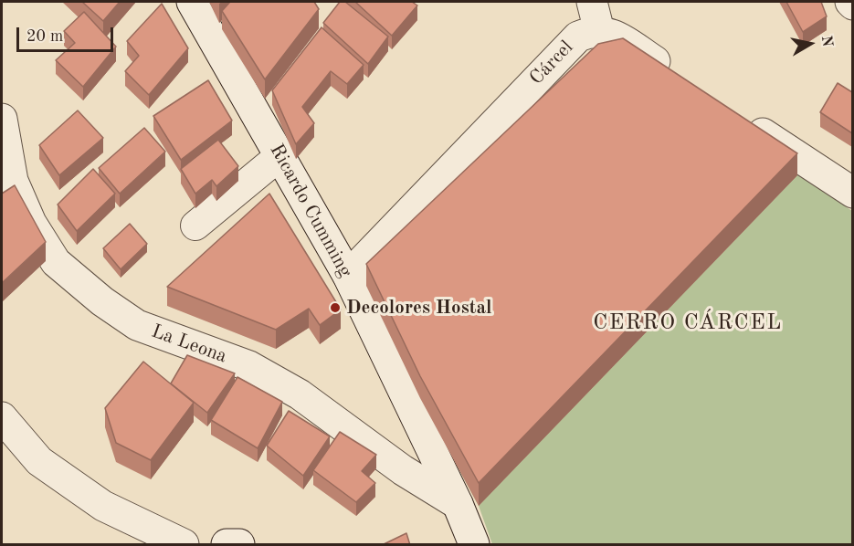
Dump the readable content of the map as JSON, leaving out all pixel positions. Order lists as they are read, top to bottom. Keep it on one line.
{"streets":{"street":["Cárcel","Ricardo Cumming","La Leona"]},"crossings":[["Cárcel","Ricardo Cumming"],["Ricardo Cumming","La Leona"]],"districts":["CERRO CÁRCEL"],"places":["Decolores Hostal"],"scale_bar":"20 m","north":"right"}
